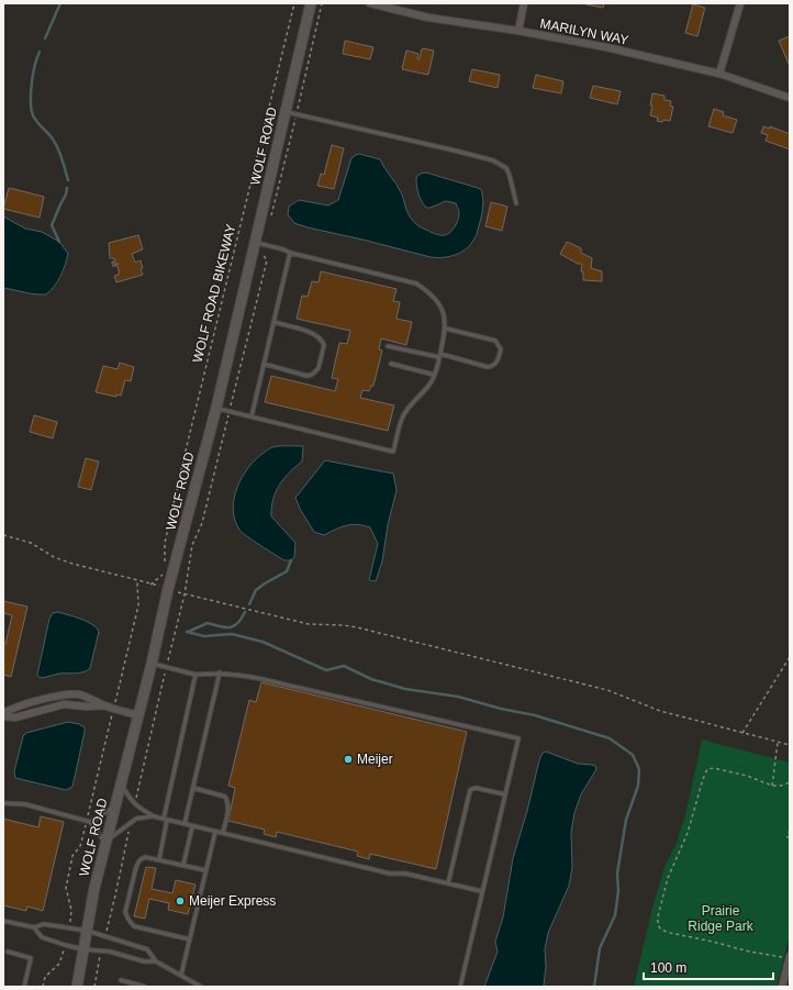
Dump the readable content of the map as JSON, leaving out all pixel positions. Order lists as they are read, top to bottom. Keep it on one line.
{"streets":{"main road":["WOLF ROAD"],"street":["MARILYN WAY"],"path":["WOLF ROAD BIKEWAY"]},"parks":["Prairie Ridge Park"],"places":["Meijer","Meijer Express"],"scale_bar":"100 m"}
